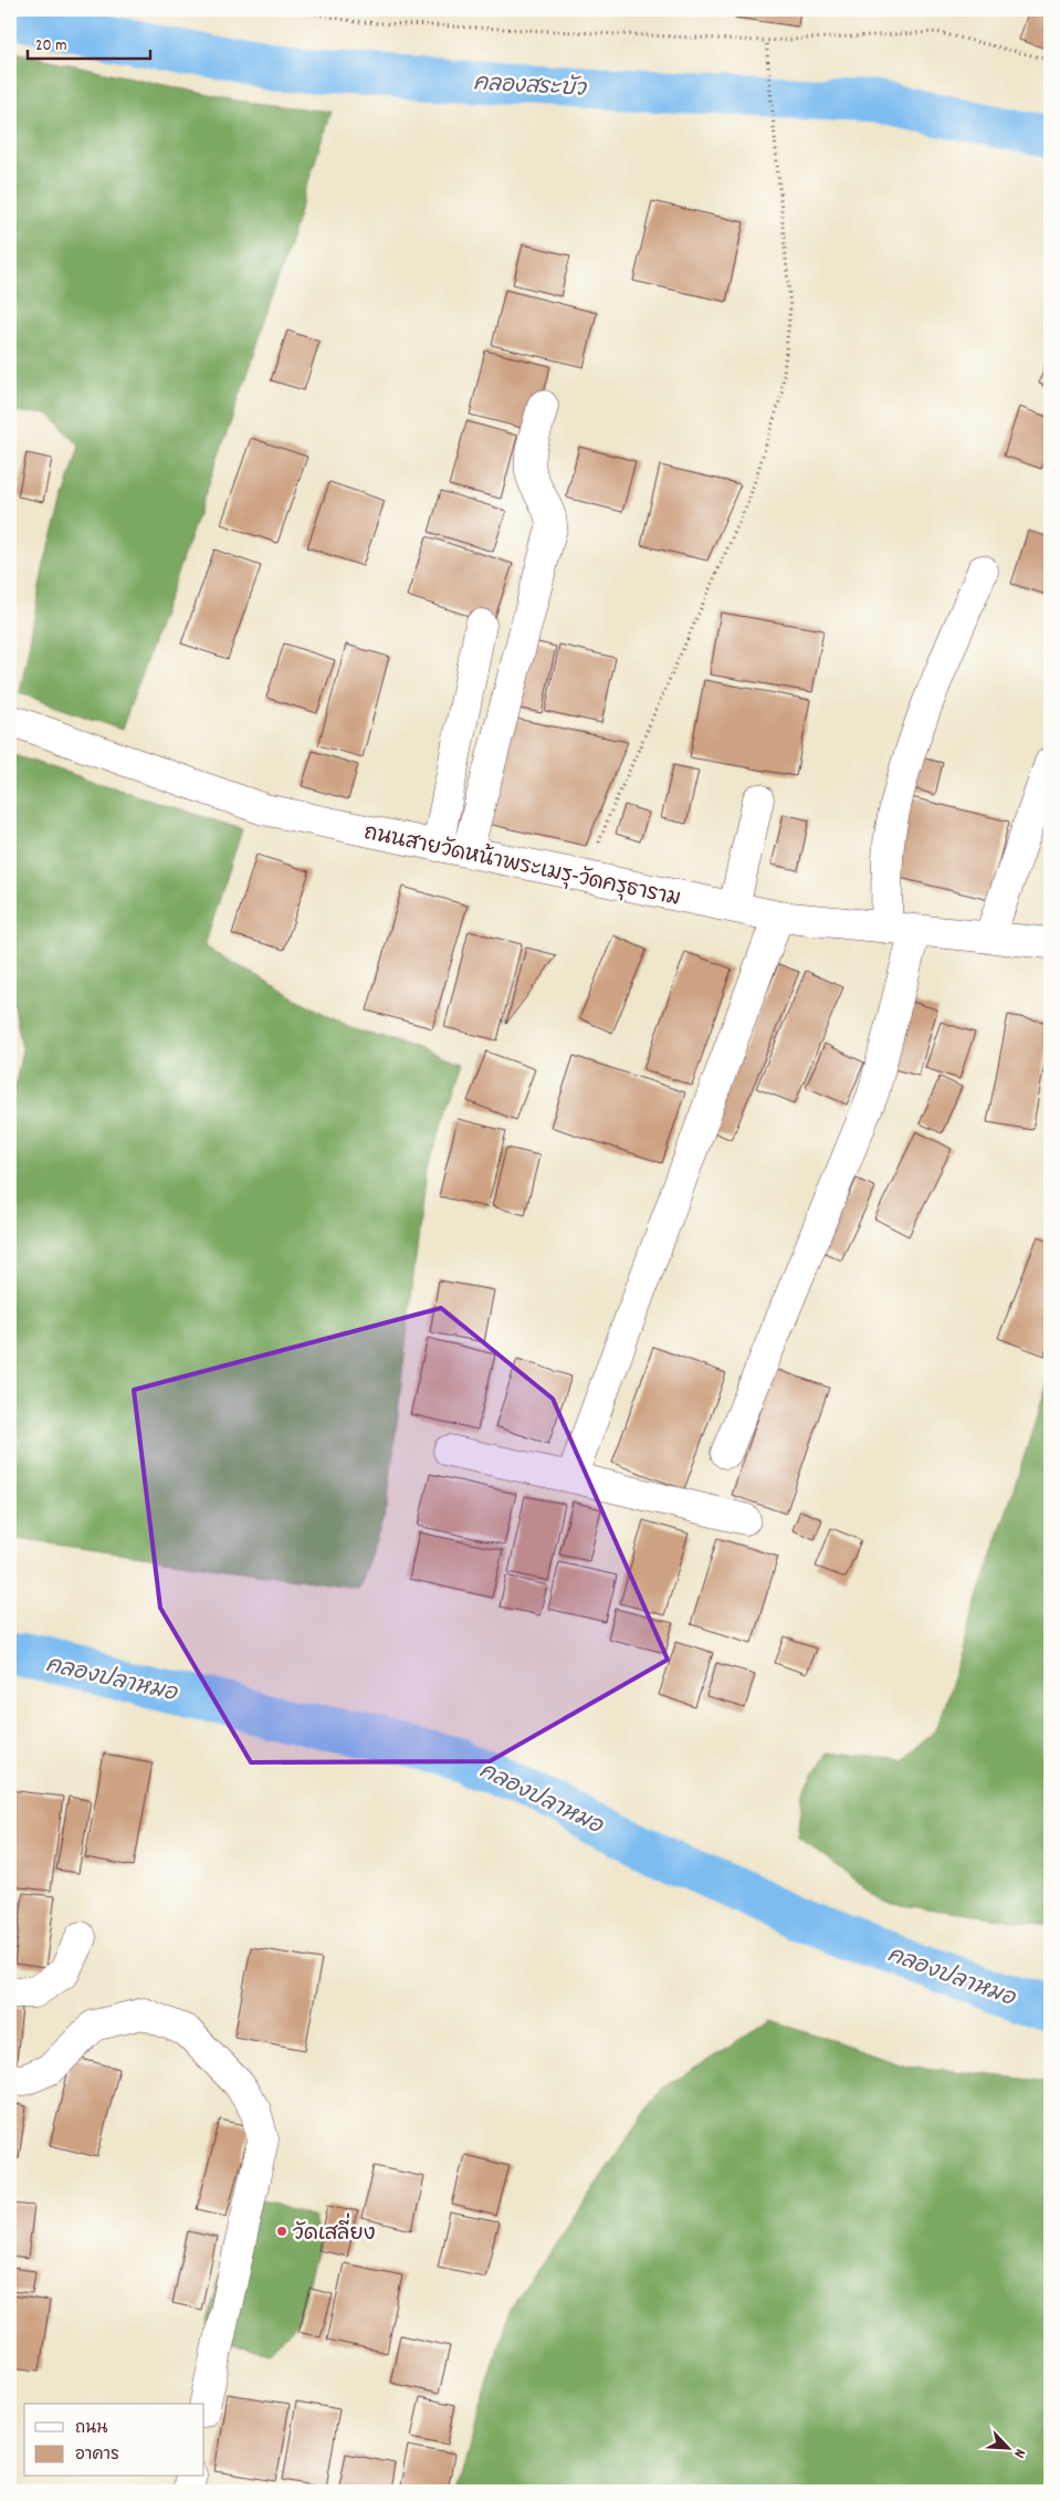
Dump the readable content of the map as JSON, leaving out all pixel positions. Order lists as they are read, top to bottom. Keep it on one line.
{"streets":{"street":["ถนนสายวัดหน้าพระเมรุ-วัดครุธาราม"]},"water":["คลองสระบัว","คลองปลาหมอ"],"places":["วัดเสลี่ยง"],"legend":["ถนน","อาคาร"],"scale_bar":"20 m","north":"bottom right"}
